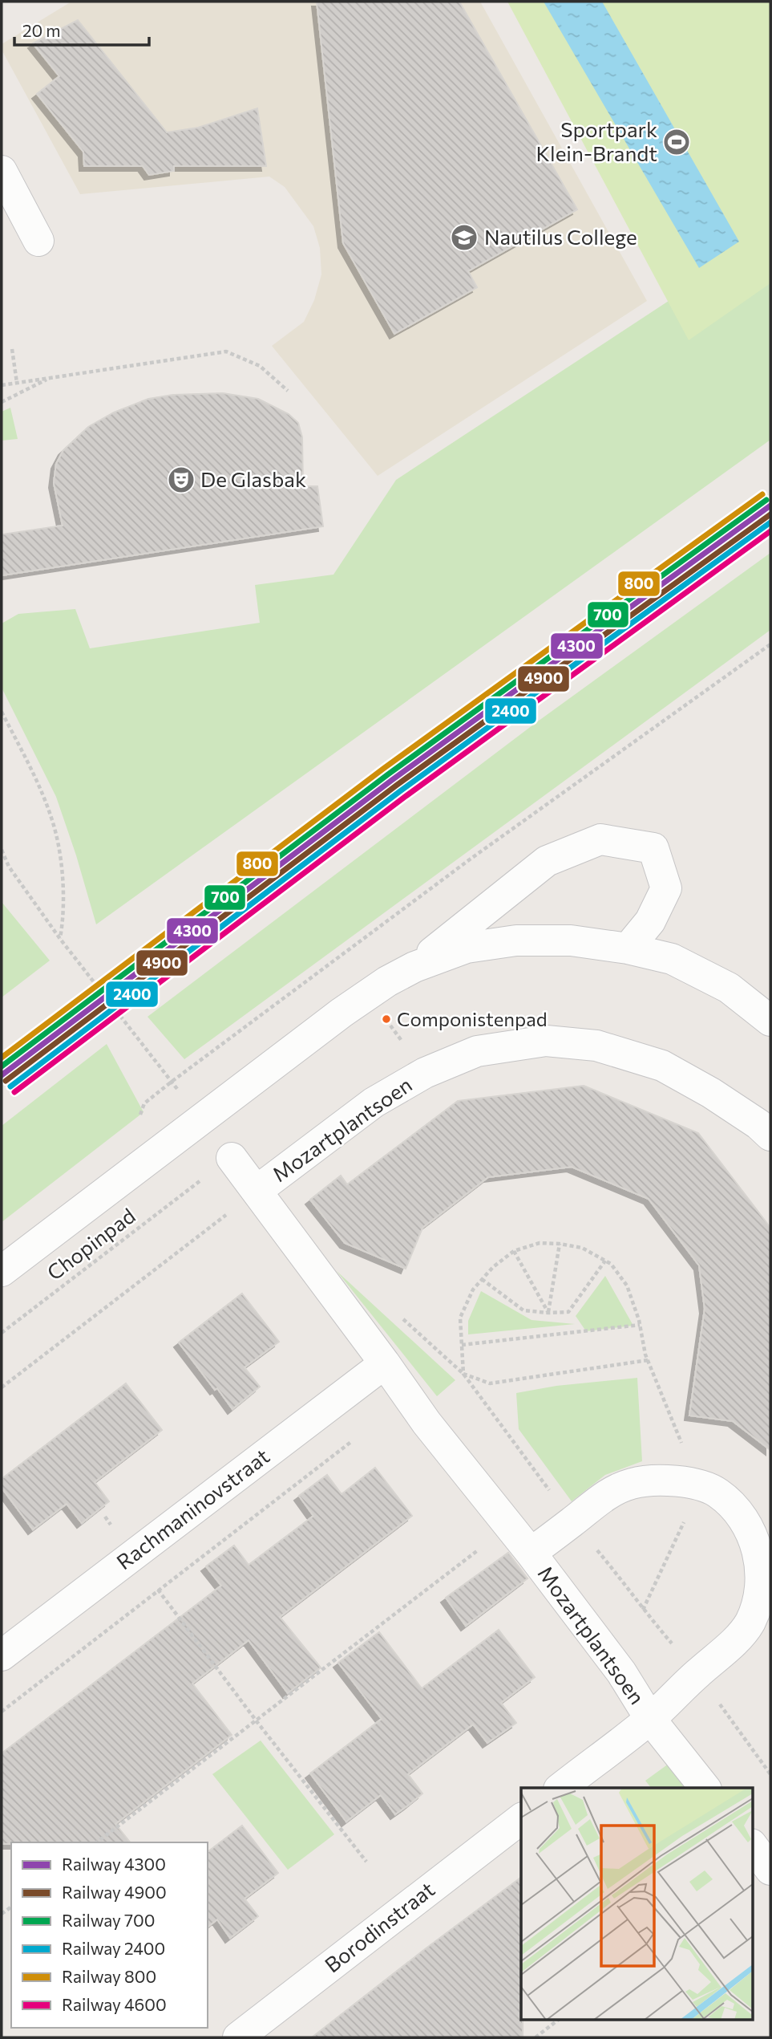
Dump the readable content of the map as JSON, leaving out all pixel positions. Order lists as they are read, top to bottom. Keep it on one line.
{"streets":{"street":["Mozartplantsoen","Rachmaninovstraat","Borodinstraat"],"path":["Chopinpad"]},"crossings":[["Mozartplantsoen","Rachmaninovstraat"]],"places":{"sports":["Sportpark Klein-Brandt"],"school or university":["Nautilus College"],"theatre":["De Glasbak"],"other":["Componistenpad"]},"lines":["rail line 800","rail line 700","rail line 4300","rail line 4900","rail line 2400","rail line 4600"],"legend":["Railway 4300","Railway 4900","Railway 700","Railway 2400","Railway 800","Railway 4600"],"scale_bar":"20 m"}
